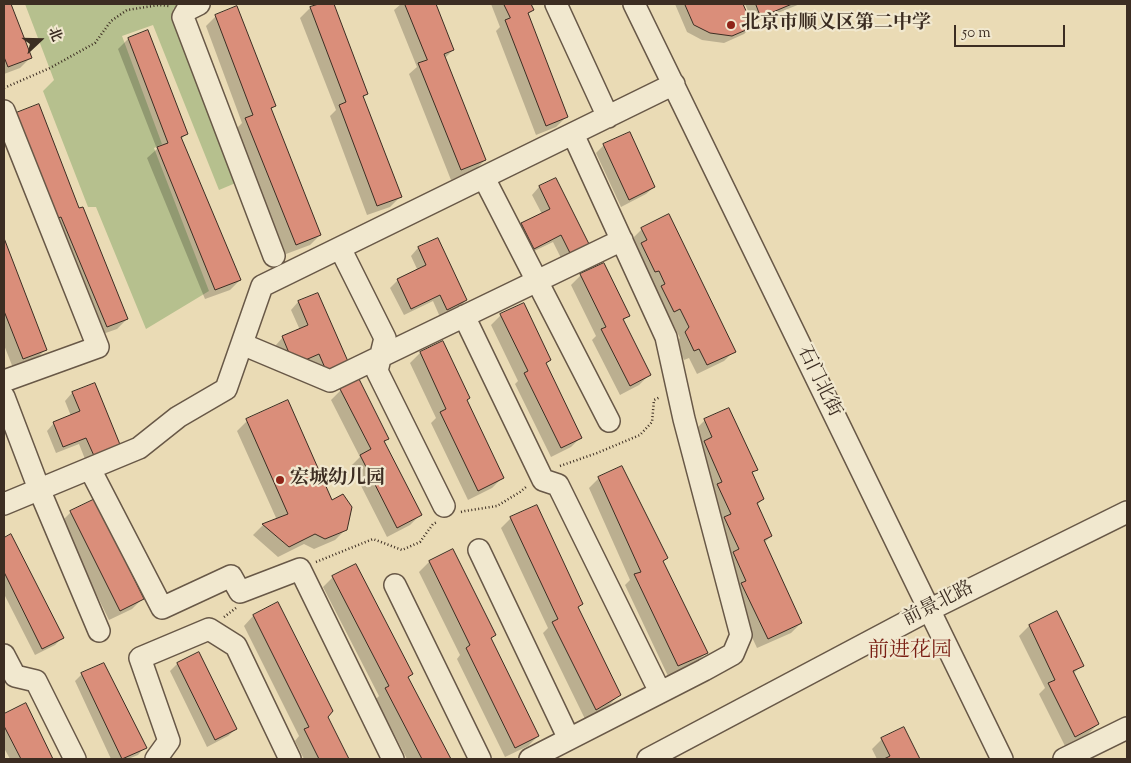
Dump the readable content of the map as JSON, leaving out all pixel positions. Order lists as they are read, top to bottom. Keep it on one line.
{"streets":{"street":["石门北街","前景北路"]},"crossings":[["石门北街","前景北路"]],"districts":["前进花园"],"places":["北京市顺义区第二中学","宏城幼儿园"],"scale_bar":"50 m","north":"right"}
